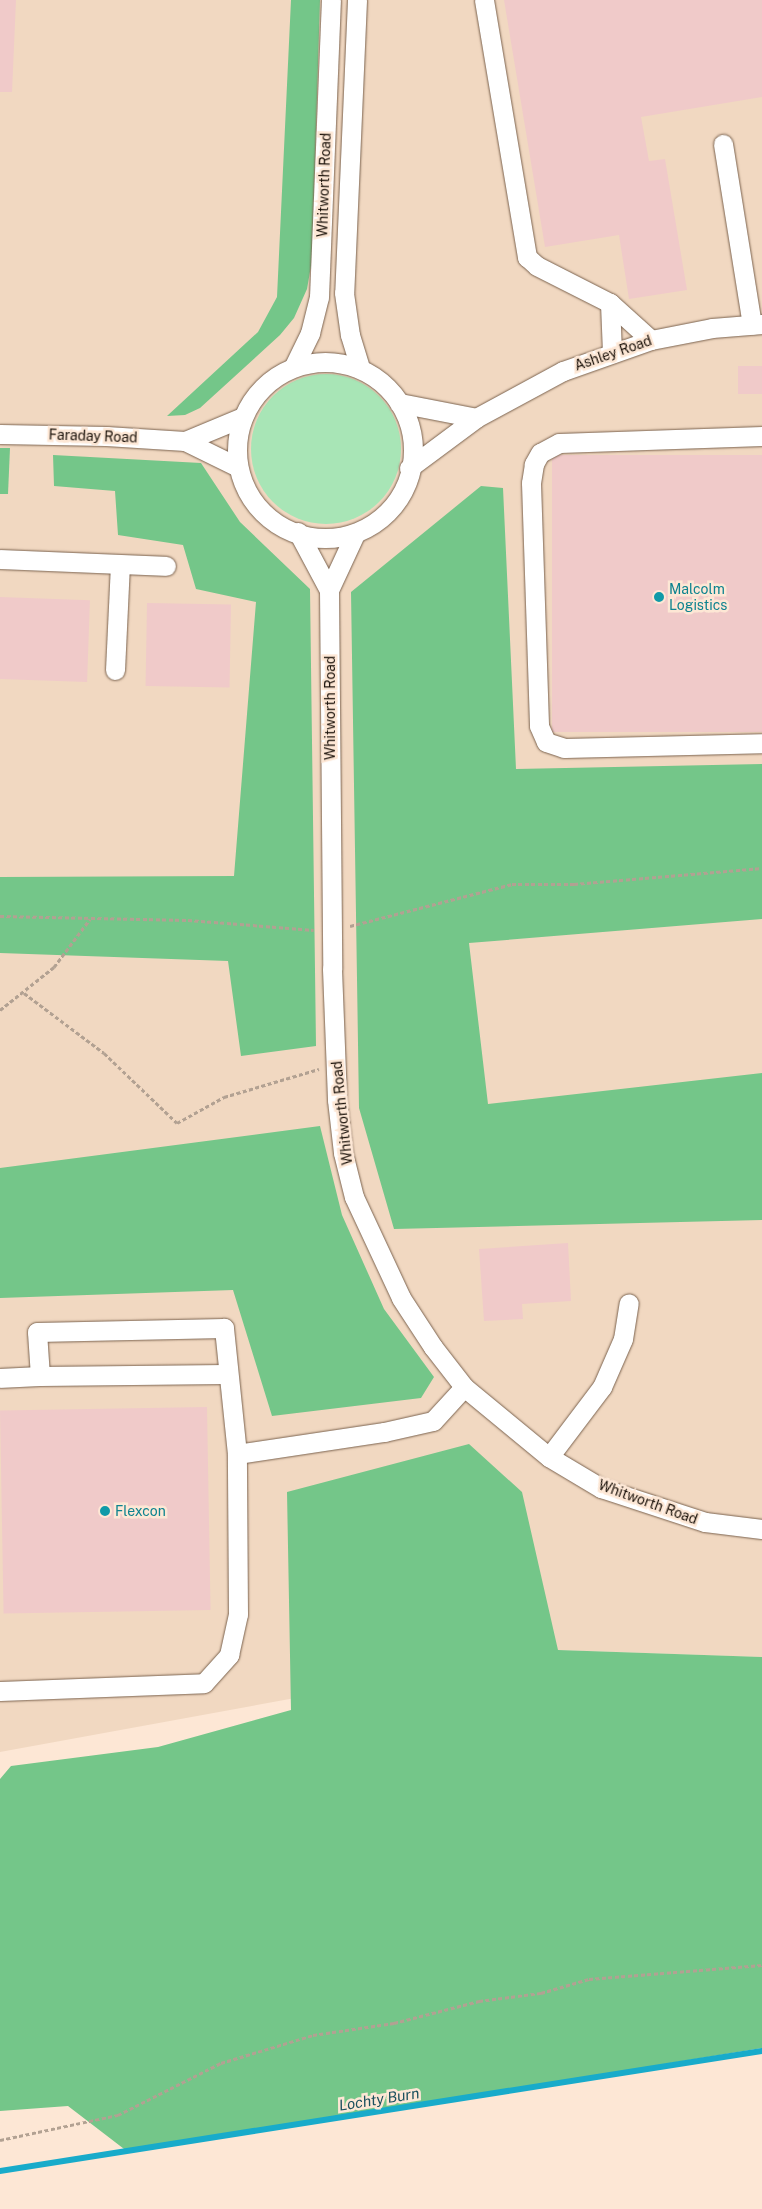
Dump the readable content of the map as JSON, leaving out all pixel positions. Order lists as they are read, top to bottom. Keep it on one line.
{"streets":{"street":["Whitworth Road","Ashley Road","Faraday Road"]},"crossings":[["Whitworth Road","Ashley Road"],["Whitworth Road","Faraday Road"],["Ashley Road","Faraday Road"]],"water":["Lochty Burn"],"places":["Malcolm Logistics","Flexcon"]}
